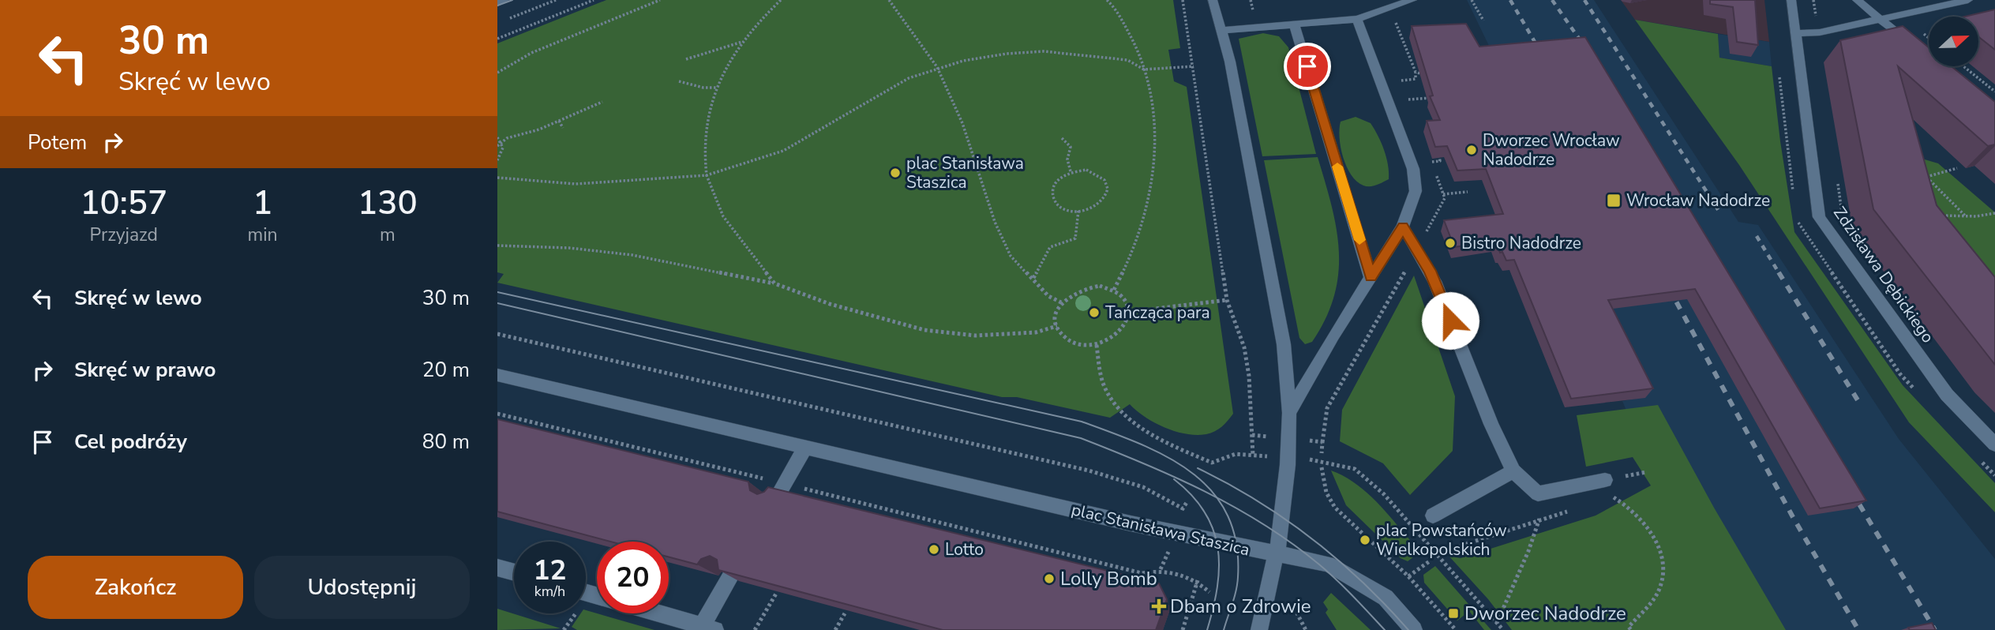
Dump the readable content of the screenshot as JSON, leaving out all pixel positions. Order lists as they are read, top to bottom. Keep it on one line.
{"streets":{"street":["Zdzisława Dębickiego","plac Stanisława Staszica"]},"places":{"other":["Dworzec Wrocław Nadodrze","plac Stanisława Staszica","Bistro Nadodrze","Tańcząca para","plac Powstańców Wielkopolskich","Lotto","Lolly Bomb"],"transit":["Wrocław Nadodrze","Dworzec Nadodrze"],"health":["Dbam o Zdrowie"]},"north":"right","page":{"turn":["30 m","Skręć w lewo"],"then":"Potem","eta":["10:57","Przyjazd","1","min","130","m"],"list":[{"name":"Skręć w lewo","value":"30 m"},{"name":"Skręć w prawo","value":"20 m"},{"name":"Cel podróży","value":"80 m"}],"speed":"12 km/h","limit":"20","buttons":["Zakończ","Udostępnij"]}}
